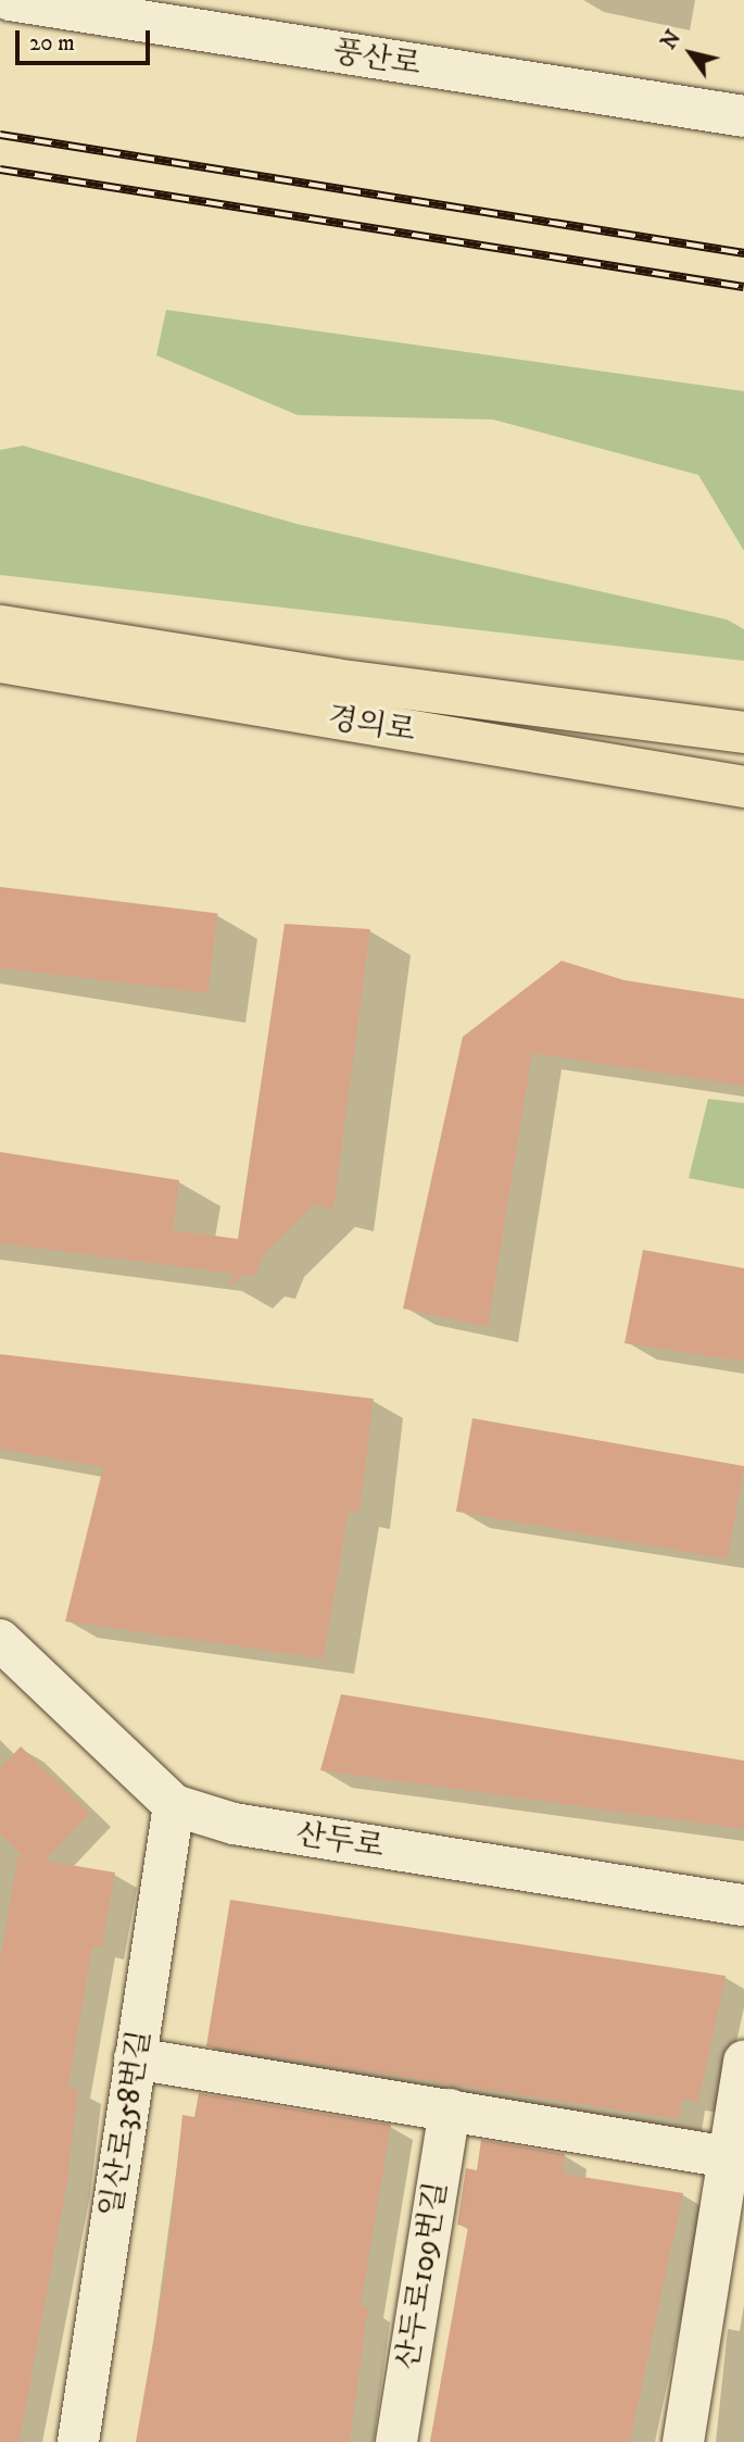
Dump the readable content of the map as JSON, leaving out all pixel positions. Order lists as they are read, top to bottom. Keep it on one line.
{"streets":{"main road":["경의로"],"street":["풍산로","산두로","일산로358번길","산두로109번길"]},"crossings":[["산두로","일산로358번길"]],"scale_bar":"20 m","north":"top left"}
